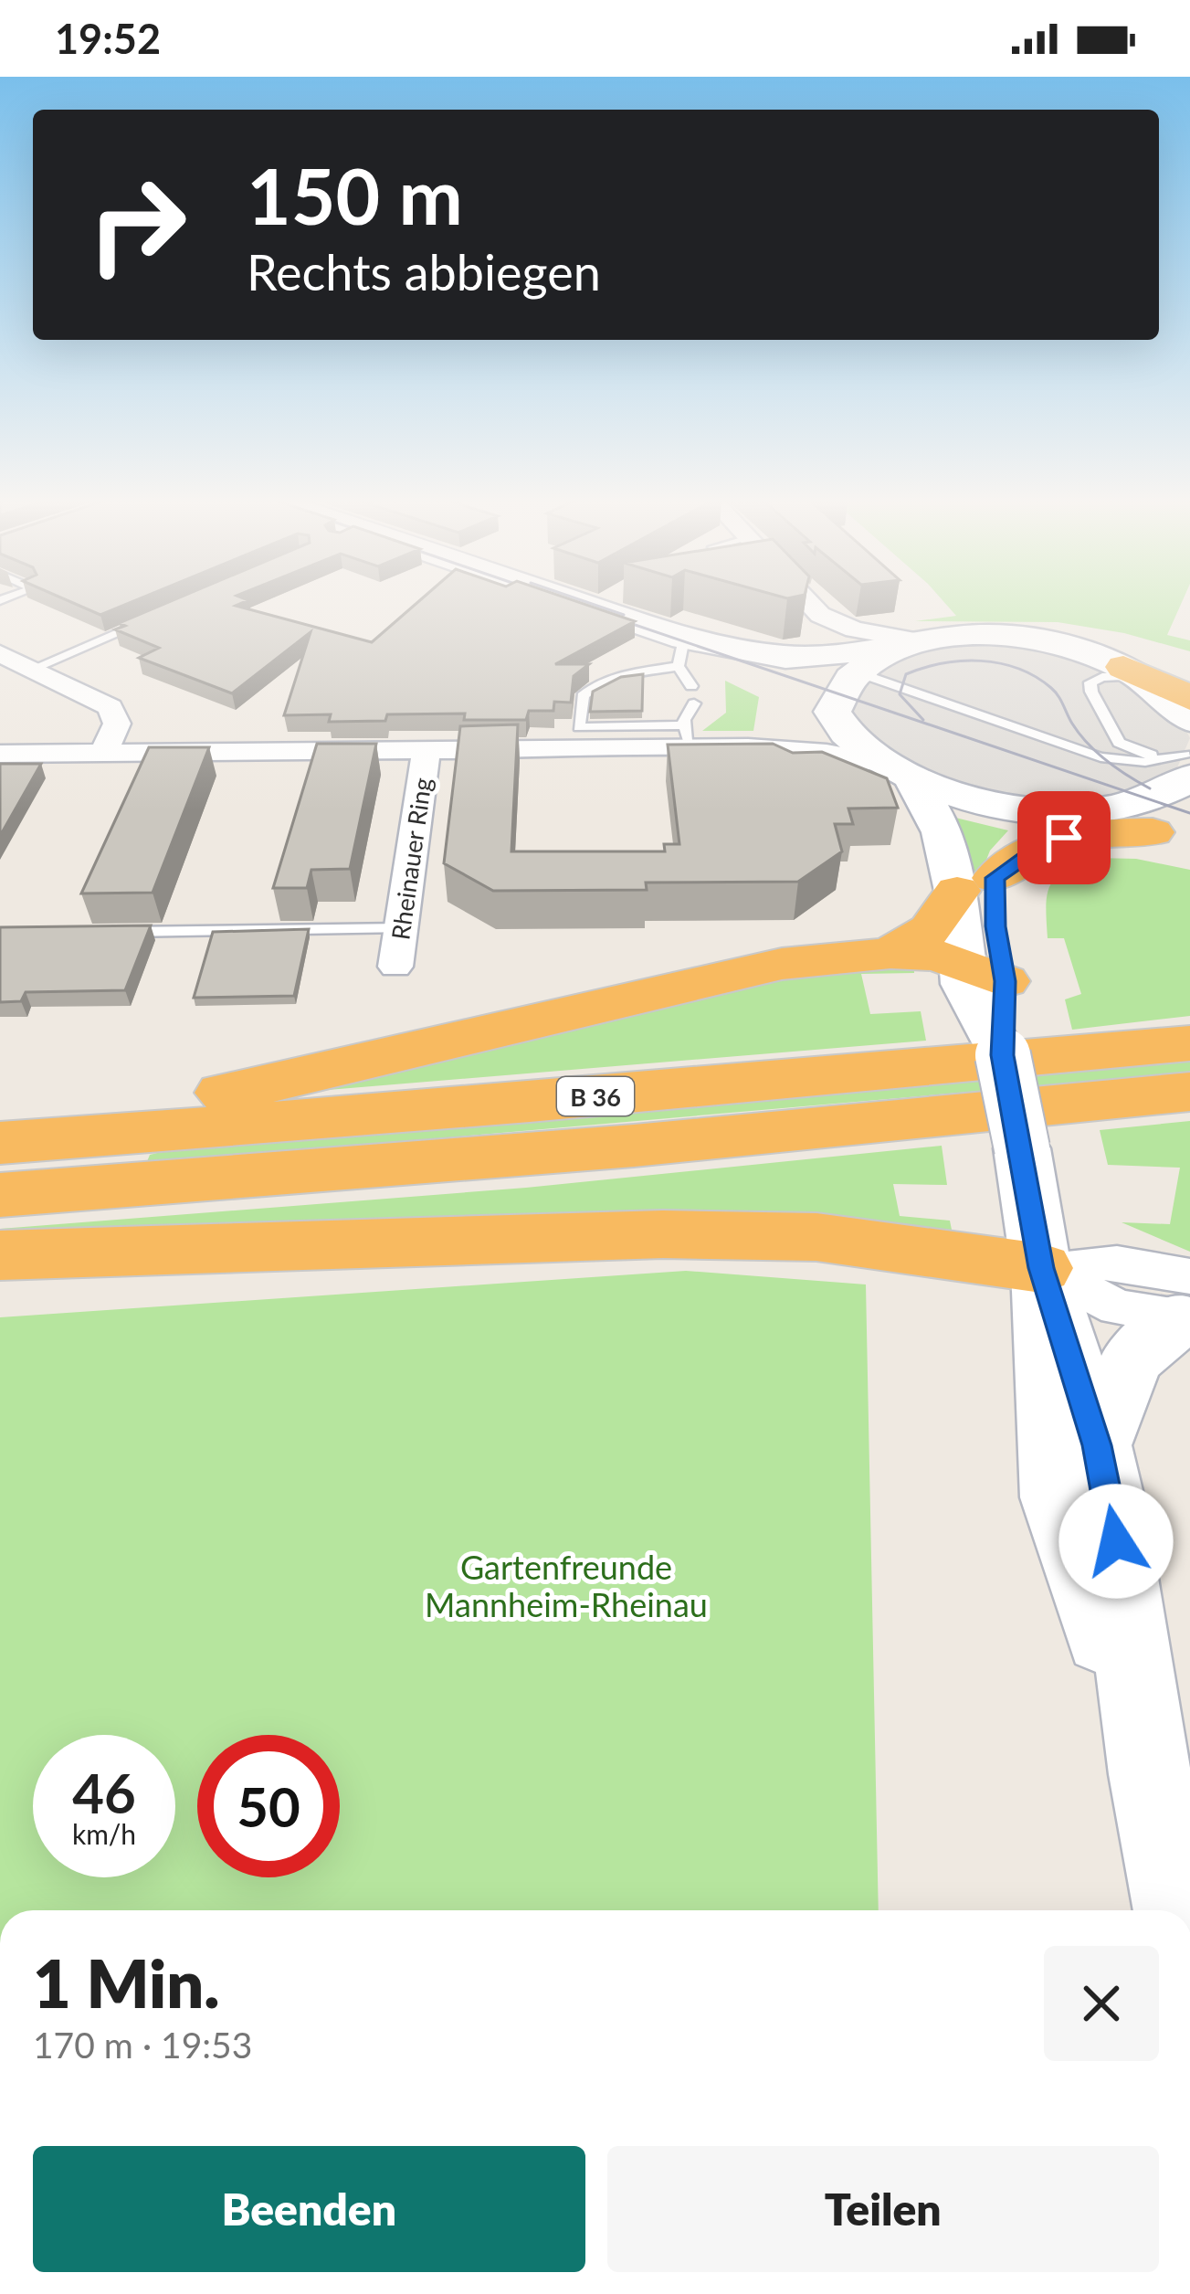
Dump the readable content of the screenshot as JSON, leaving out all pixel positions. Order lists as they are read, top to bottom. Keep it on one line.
{"streets":{"highway":["B 36"],"street":["Rheinauer Ring"]},"parks":["Gartenfreunde Mannheim-Rheinau"],"page":{"status":"19:52","turn":["150 m","Rechts abbiegen"],"speed":"46 km/h","limit":"50","heading":["1 Min.","170 m · 19:53"],"buttons":["Beenden","Teilen"]}}
